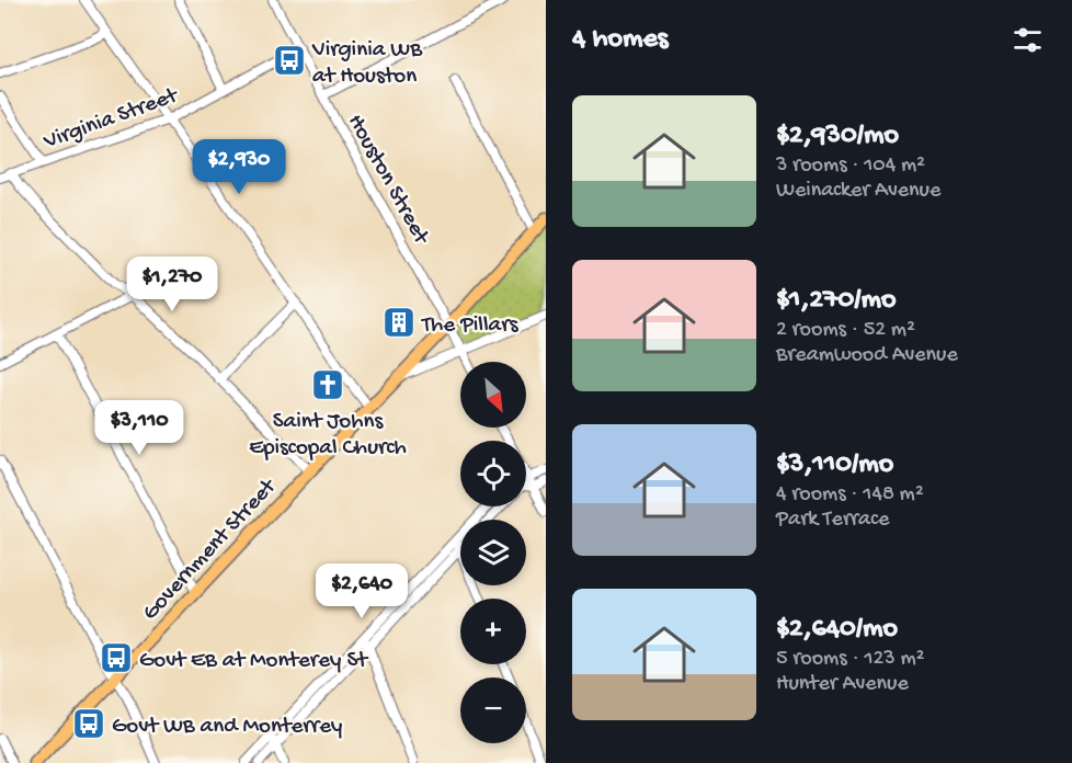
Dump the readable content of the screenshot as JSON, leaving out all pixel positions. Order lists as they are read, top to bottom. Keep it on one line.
{"streets":{"main road":["Government Street"],"street":["Virginia Street","Houston Street"]},"crossings":[["Virginia Street","Houston Street"],["Houston Street","Government Street"]],"places":{"bus stop":["Virginia WB at Houston","Govt EB at Monterey St","Govt WB and Monterrey"],"building":["The Pillars"],"church":["Saint Johns Episcopal Church"]},"north":"bottom right","page":{"heading":"4 homes","list":[{"name":"$2,930/mo","note":"3 rooms · 104 m² · Weinacker Avenue"},{"name":"$1,270/mo","note":"2 rooms · 52 m² · Breamwood Avenue"},{"name":"$3,110/mo","note":"4 rooms · 148 m² · Park Terrace"},{"name":"$2,640/mo","note":"5 rooms · 123 m² · Hunter Avenue"}],"price":["$2,930","$1,270","$3,110","$2,640"],"map_buttons":["+","−"]}}
